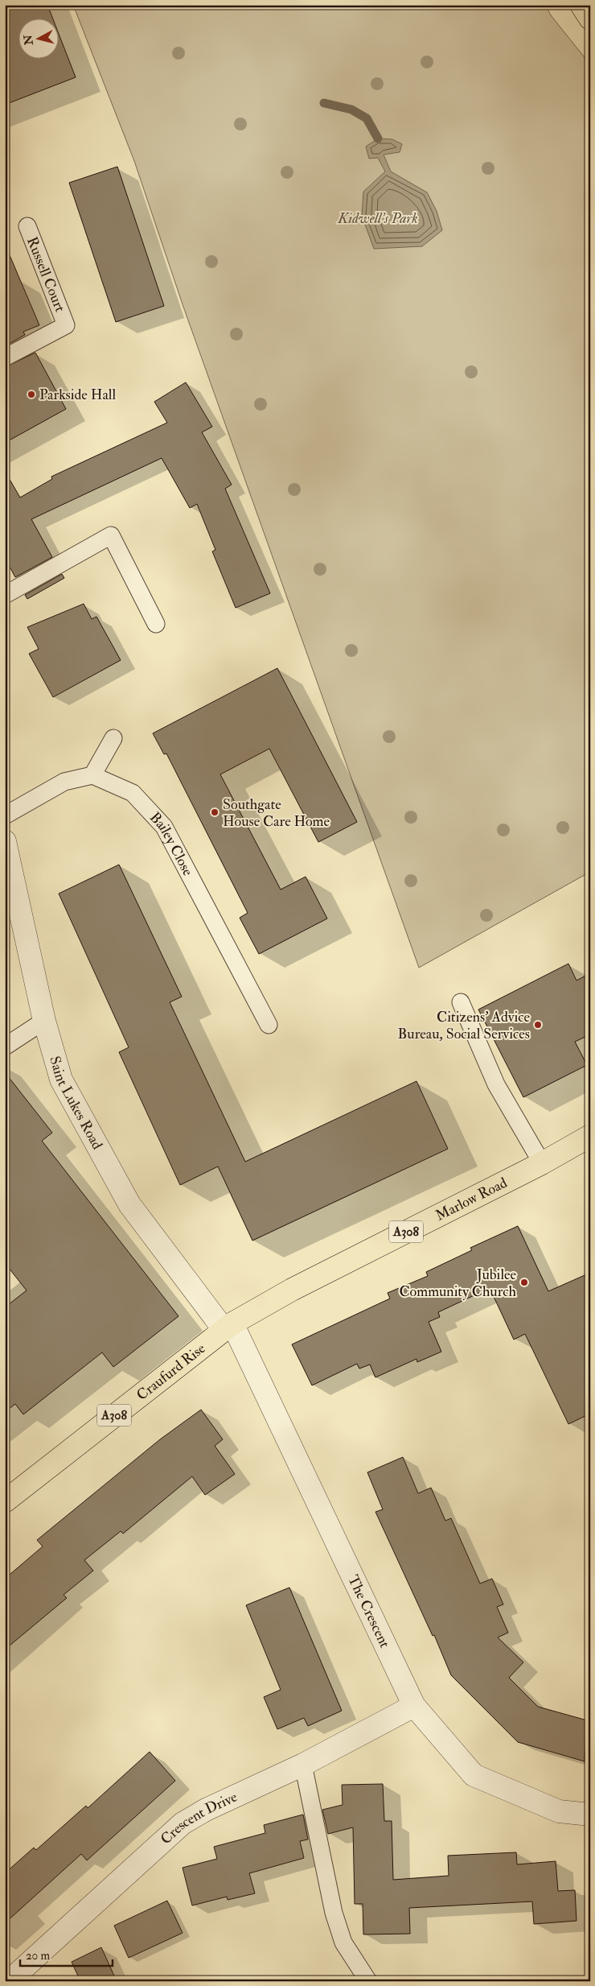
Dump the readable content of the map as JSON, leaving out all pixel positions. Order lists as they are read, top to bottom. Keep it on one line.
{"streets":{"main road":["Marlow Road","A308","Craufurd Rise"],"street":["Saint Lukes Road","The Crescent","Crescent Drive"],"lane":["Russell Court","Bailey Close"]},"crossings":[["Saint Lukes Road","Marlow Road"],["Saint Lukes Road","Craufurd Rise"],["Saint Lukes Road","The Crescent"],["Marlow Road","Craufurd Rise"],["Marlow Road","The Crescent"],["Craufurd Rise","The Crescent"],["The Crescent","Crescent Drive"]],"parks":["Kidwell's Park"],"places":["Parkside Hall","Southgate House Care Home","Citizens' Advice Bureau, Social Services","Jubilee Community Church"],"scale_bar":"20 m","north":"left"}
